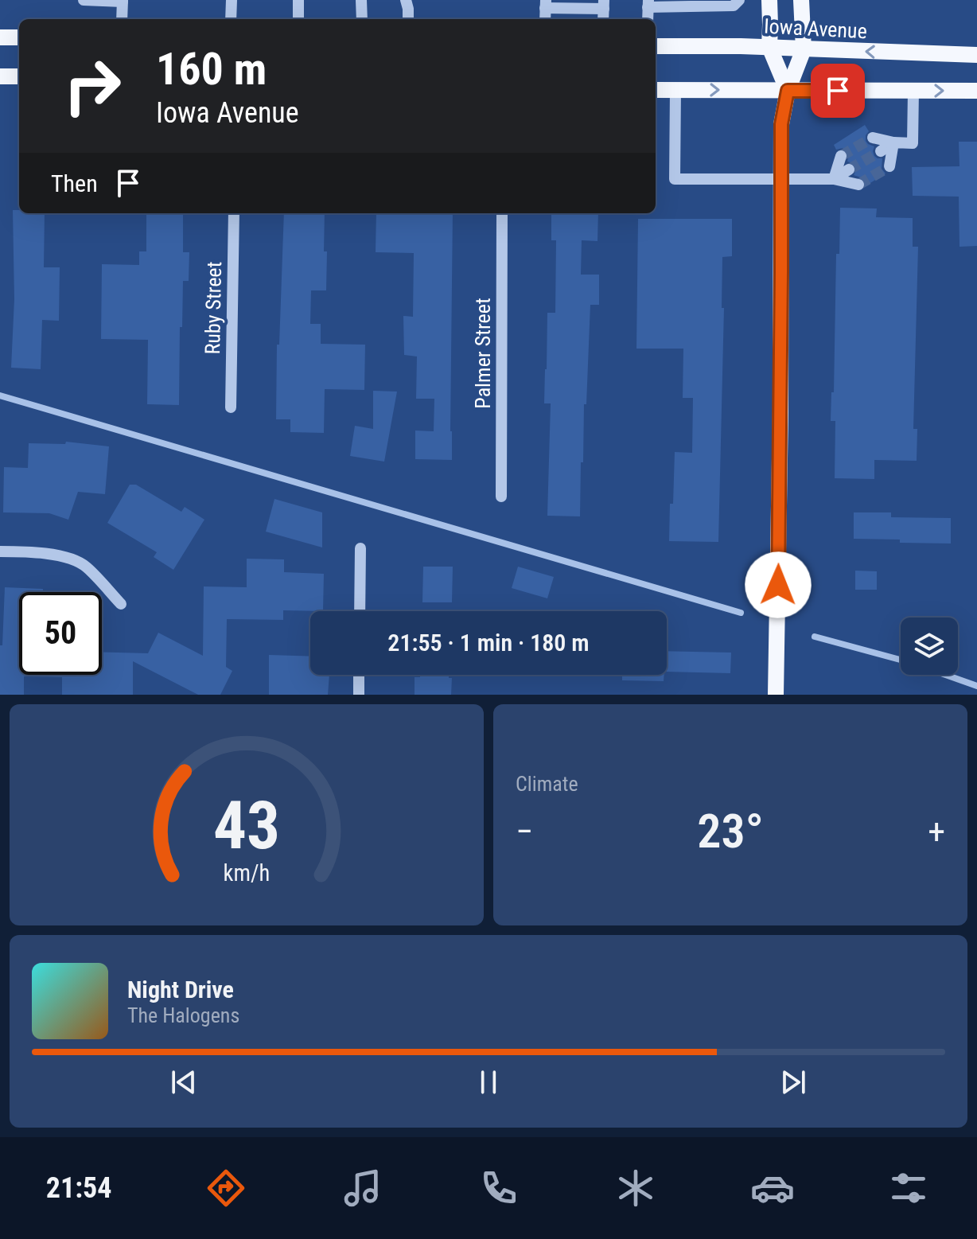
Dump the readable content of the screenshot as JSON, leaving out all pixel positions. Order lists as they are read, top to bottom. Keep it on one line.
{"streets":{"main road":["Iowa Avenue"],"street":["Ruby Street","Palmer Street"]},"page":{"turn":["160 m","Iowa Avenue"],"then":"Then","limit":"50","trip":"21:55 · 1 min · 180 m","tile":"Climate","heat":["−","23°","+"],"song":["Night Drive","The Halogens"],"tabs":"21:54","gauge":["43","km/h"]}}
